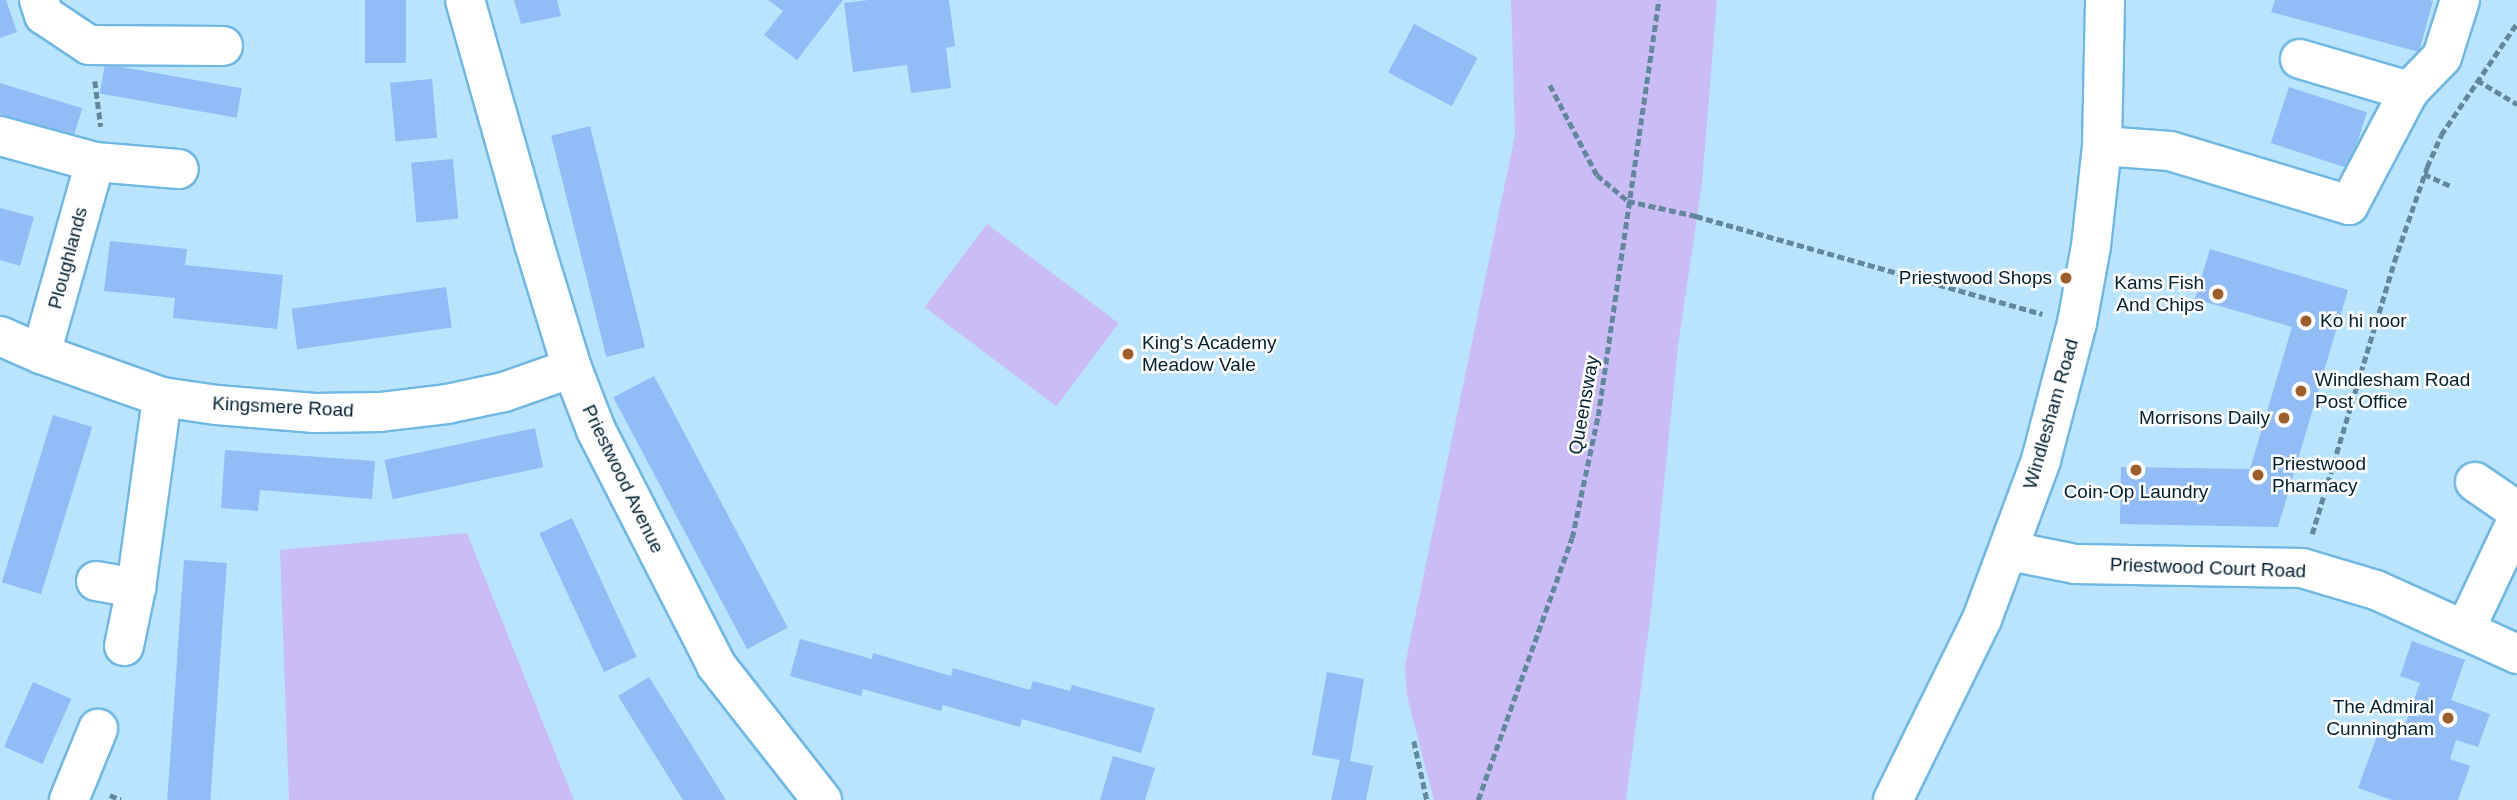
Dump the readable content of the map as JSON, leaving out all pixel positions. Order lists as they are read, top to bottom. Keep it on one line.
{"streets":{"street":["Ploughlands","Kingsmere Road","Windlesham Road","Priestwood Avenue","Priestwood Court Road"],"path":["Queensway"]},"crossings":[["Ploughlands","Kingsmere Road"],["Kingsmere Road","Priestwood Avenue"],["Windlesham Road","Priestwood Court Road"]],"places":["Priestwood Shops","Kams Fish And Chips","Ko hi noor","King's Academy Meadow Vale","Windlesham Road Post Office","Morrisons Daily","Coin-Op Laundry","Priestwood Pharmacy","The Admiral Cunningham"]}
